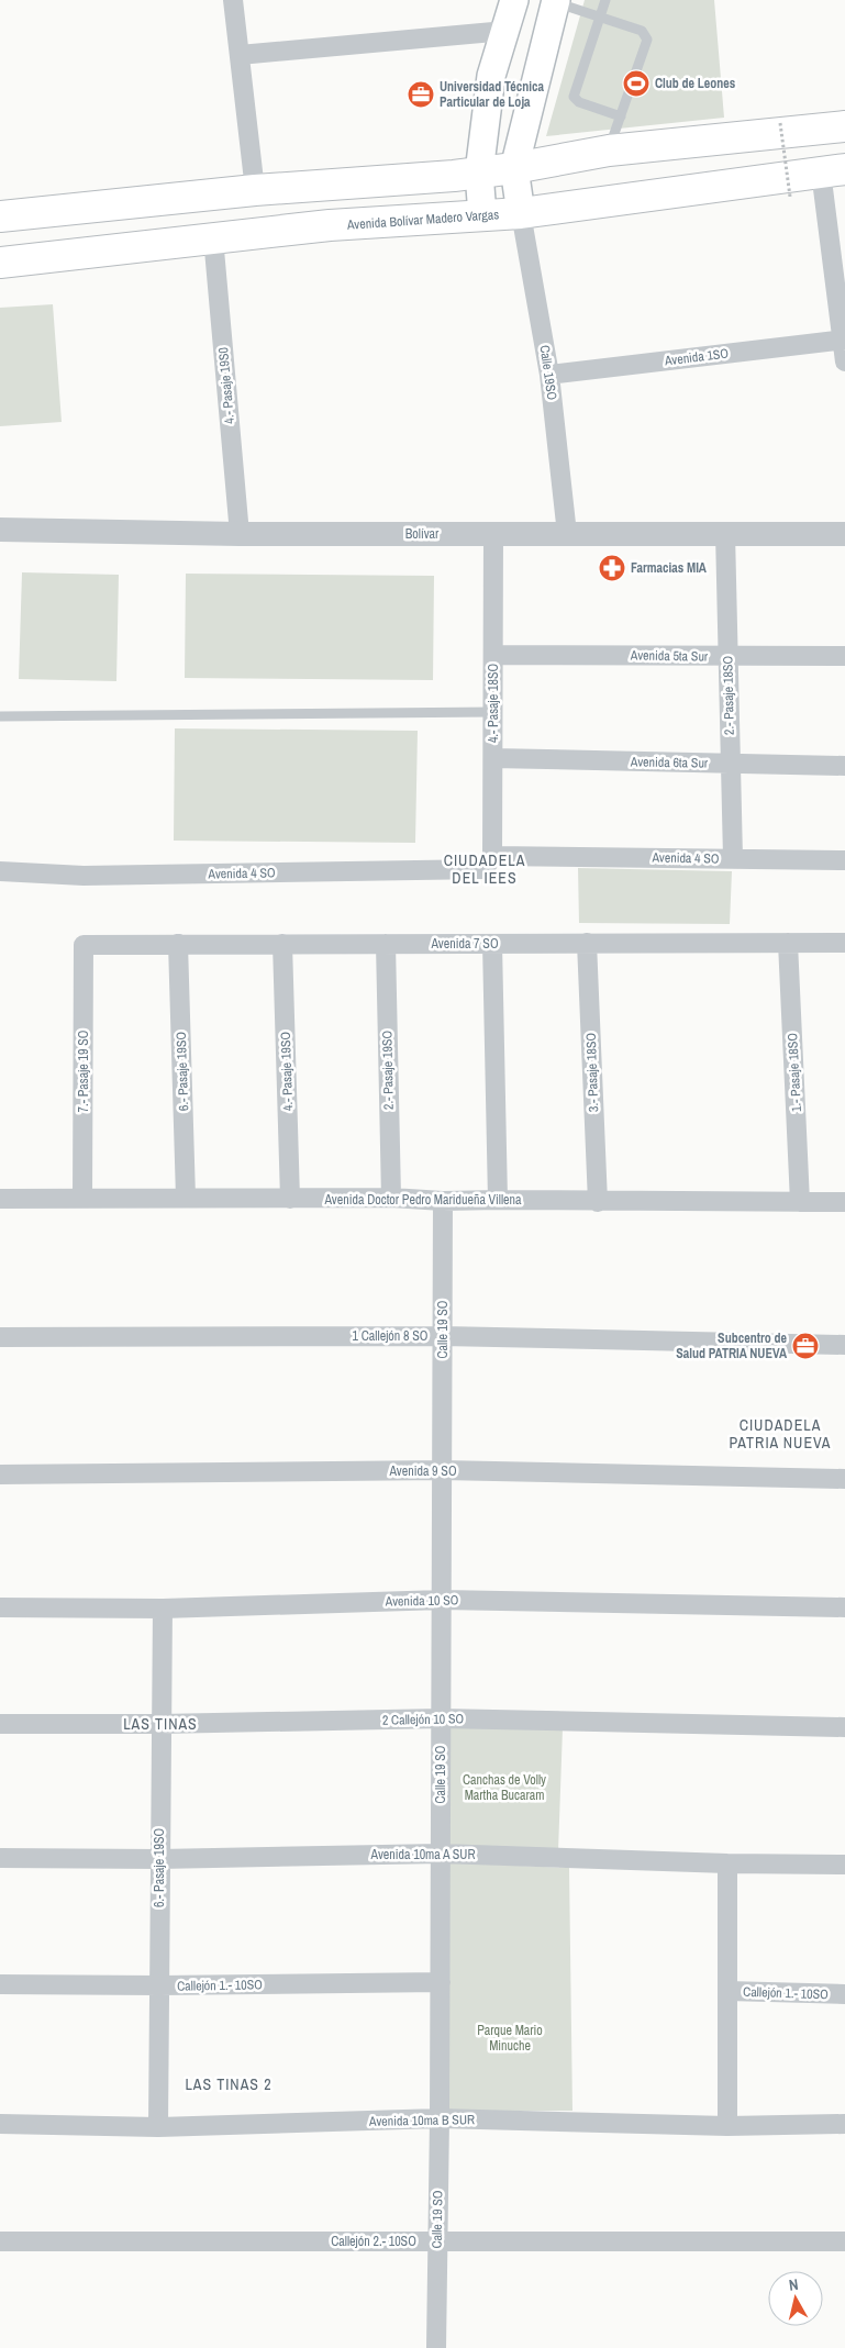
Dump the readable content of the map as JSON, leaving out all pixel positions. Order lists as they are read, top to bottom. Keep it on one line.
{"streets":{"main road":["Avenida Bolívar Madero Vargas"],"street":["Avenida 1SO","Calle 19SO","4.- Pasaje 19S0","Bolívar","Avenida 5ta Sur","2.- Pasaje 18SO","4.- Pasaje 18SO","Avenida 6ta Sur","Avenida 4 SO","Avenida 7 SO","2.- Pasaje 19SO","7.- Pasaje 19 SO","6.- Pasaje 19SO","4.- Pasaje 19SO","3.- Pasaje 18SO","1.- Pasaje 18SO","Avenida Doctor Pedro Maridueña Villena","Calle 19 SO","1 Callejón 8 SO","Avenida 9 SO","Avenida 10 SO","2 Callejón 10 SO","Avenida 10ma A SUR","Callejón 1.- 10SO","Avenida 10ma B SUR","Callejón 2.- 10SO"]},"crossings":[["Avenida Bolívar Madero Vargas","Calle 19SO"],["Avenida Bolívar Madero Vargas","4.- Pasaje 19S0"],["Avenida 1SO","Calle 19SO"],["Calle 19SO","Bolívar"],["4.- Pasaje 19S0","Bolívar"],["Bolívar","2.- Pasaje 18SO"],["Bolívar","4.- Pasaje 18SO"],["Avenida 5ta Sur","2.- Pasaje 18SO"],["Avenida 5ta Sur","4.- Pasaje 18SO"],["2.- Pasaje 18SO","Avenida 6ta Sur"],["2.- Pasaje 18SO","Avenida 4 SO"],["4.- Pasaje 18SO","Avenida 6ta Sur"],["4.- Pasaje 18SO","Avenida 4 SO"],["Avenida 7 SO","2.- Pasaje 19SO"],["Avenida 7 SO","7.- Pasaje 19 SO"],["Avenida 7 SO","6.- Pasaje 19SO"],["Avenida 7 SO","4.- Pasaje 19SO"],["Avenida 7 SO","3.- Pasaje 18SO"],["Avenida 7 SO","1.- Pasaje 18SO"],["2.- Pasaje 19SO","Avenida Doctor Pedro Maridueña Villena"],["7.- Pasaje 19 SO","Avenida Doctor Pedro Maridueña Villena"],["6.- Pasaje 19SO","Avenida Doctor Pedro Maridueña Villena"],["6.- Pasaje 19SO","Avenida 10 SO"],["6.- Pasaje 19SO","2 Callejón 10 SO"],["6.- Pasaje 19SO","Avenida 10ma A SUR"],["6.- Pasaje 19SO","Callejón 1.- 10SO"],["6.- Pasaje 19SO","Avenida 10ma B SUR"],["4.- Pasaje 19SO","Avenida Doctor Pedro Maridueña Villena"],["3.- Pasaje 18SO","Avenida Doctor Pedro Maridueña Villena"],["1.- Pasaje 18SO","Avenida Doctor Pedro Maridueña Villena"],["Avenida Doctor Pedro Maridueña Villena","Calle 19 SO"],["Calle 19 SO","1 Callejón 8 SO"],["Calle 19 SO","Avenida 9 SO"],["Calle 19 SO","Avenida 10 SO"],["Calle 19 SO","2 Callejón 10 SO"],["Calle 19 SO","Avenida 10ma A SUR"],["Calle 19 SO","Callejón 1.- 10SO"],["Calle 19 SO","Avenida 10ma B SUR"],["Calle 19 SO","Callejón 2.- 10SO"]],"districts":["CIUDADELA DEL IEES","CIUDADELA PATRIA NUEVA","LAS TINAS","LAS TINAS 2"],"parks":["Canchas de Volly Martha Bucaram","Parque Mario Minuche"],"places":{"sports":["Club de Leones"],"office":["Universidad Técnica Particular de Loja","Subcentro de Salud PATRIA NUEVA"],"pharmacy":["Farmacias MIA"]},"north":"top"}
